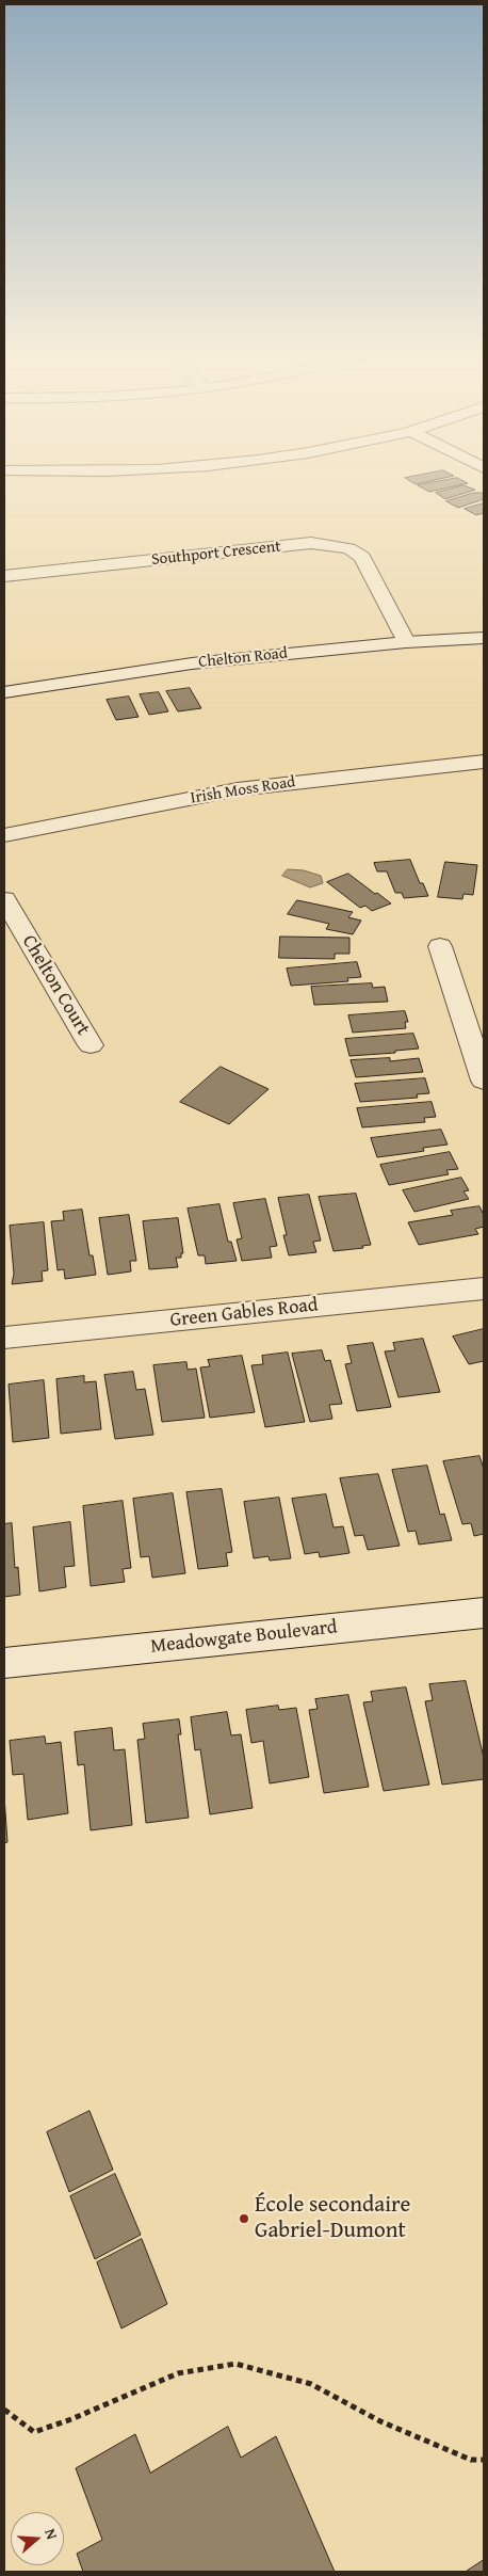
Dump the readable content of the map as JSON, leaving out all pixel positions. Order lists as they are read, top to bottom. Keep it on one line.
{"streets":{"street":["Southport Crescent","Chelton Road","Irish Moss Road","Chelton Court","Green Gables Road","Meadowgate Boulevard"]},"crossings":[["Southport Crescent","Chelton Road"]],"places":["École secondaire Gabriel-Dumont"],"north":"right"}
